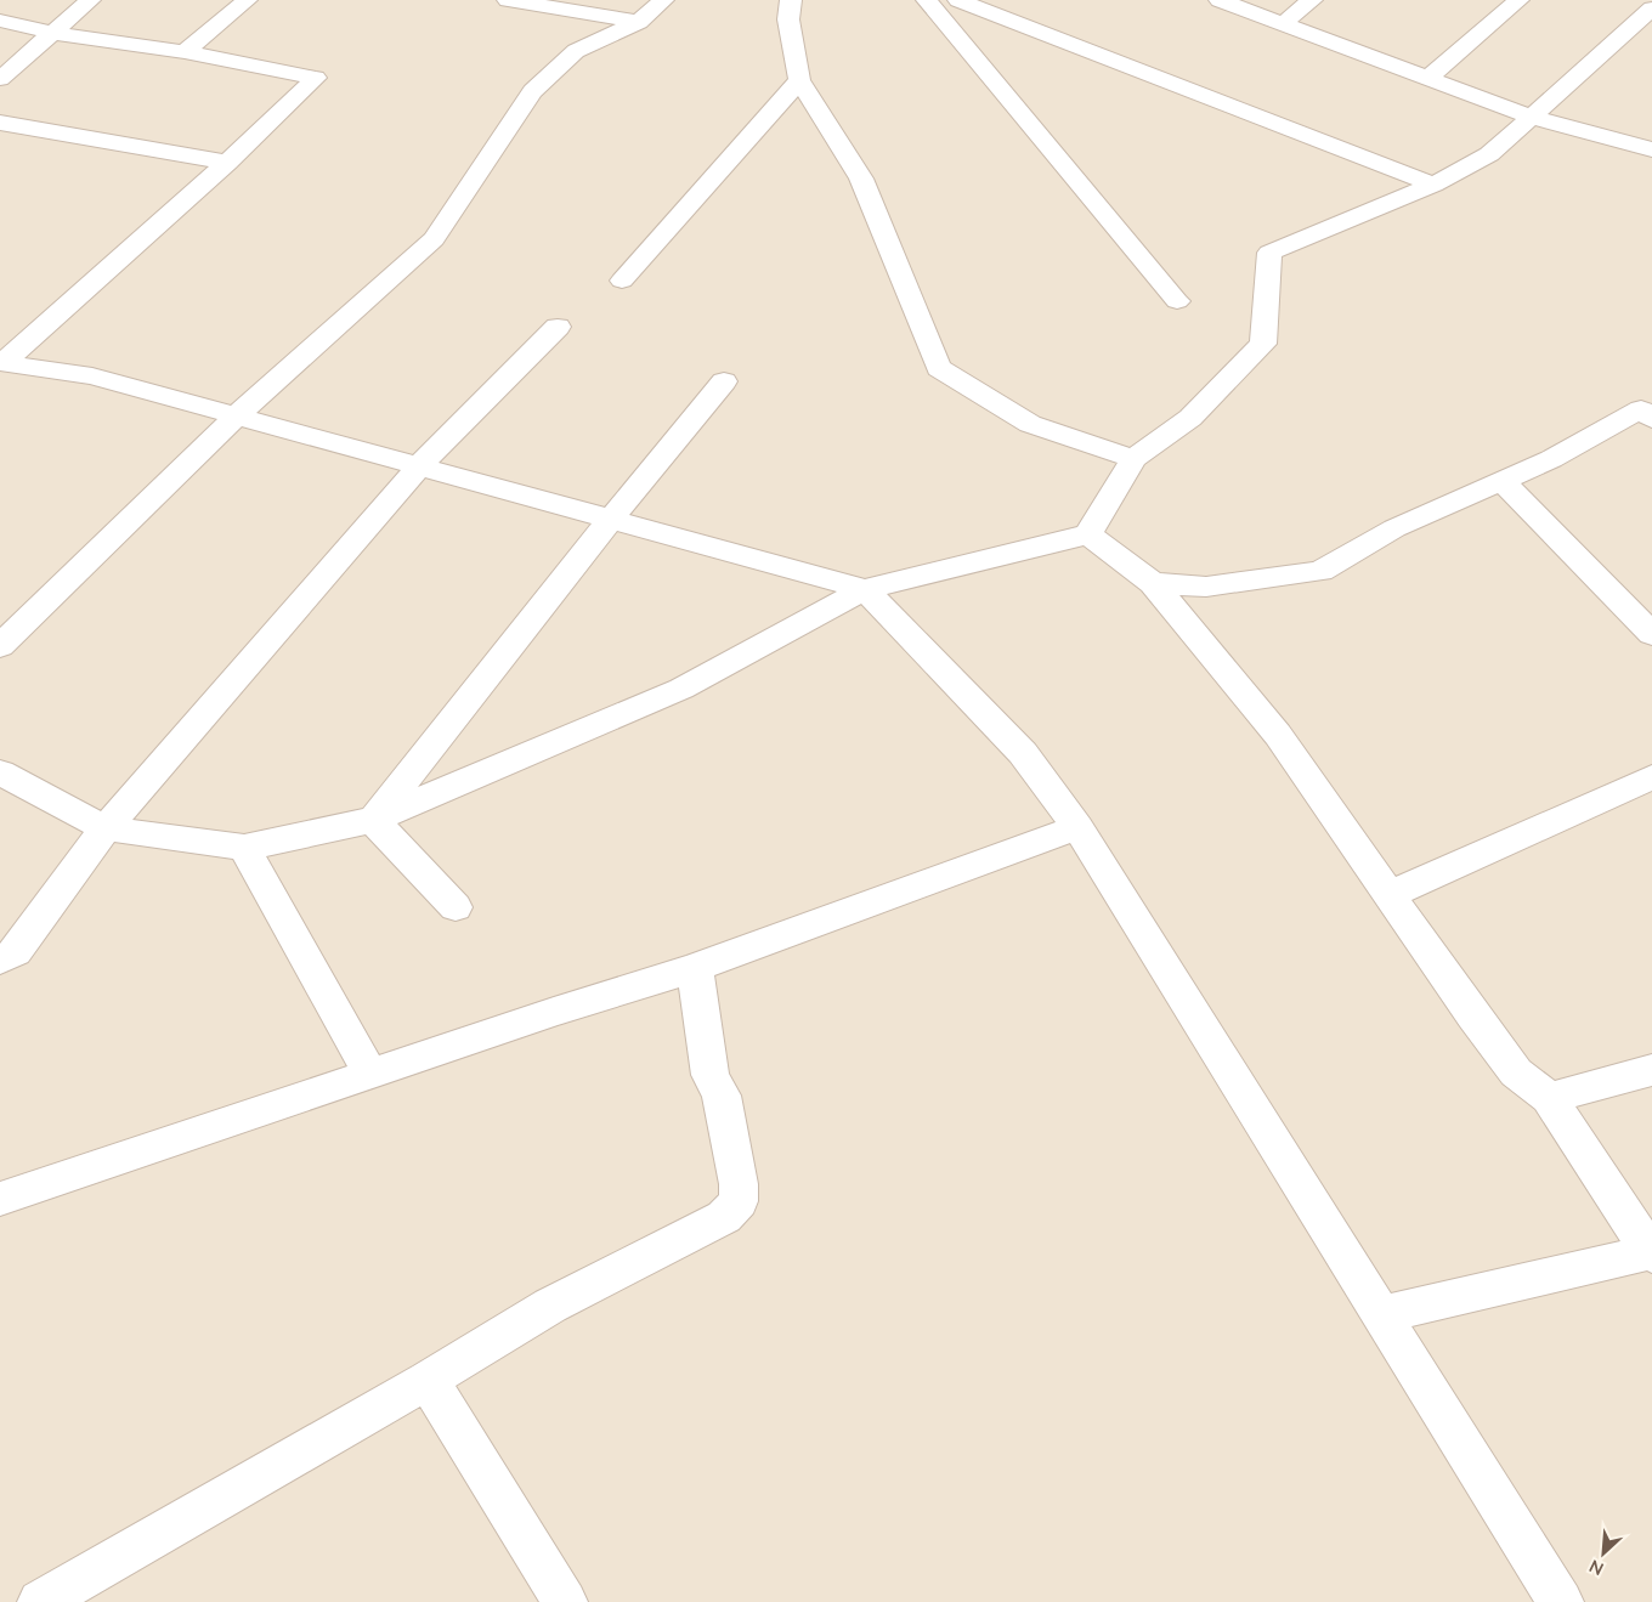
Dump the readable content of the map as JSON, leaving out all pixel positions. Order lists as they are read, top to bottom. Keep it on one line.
{"north":"bottom left"}
